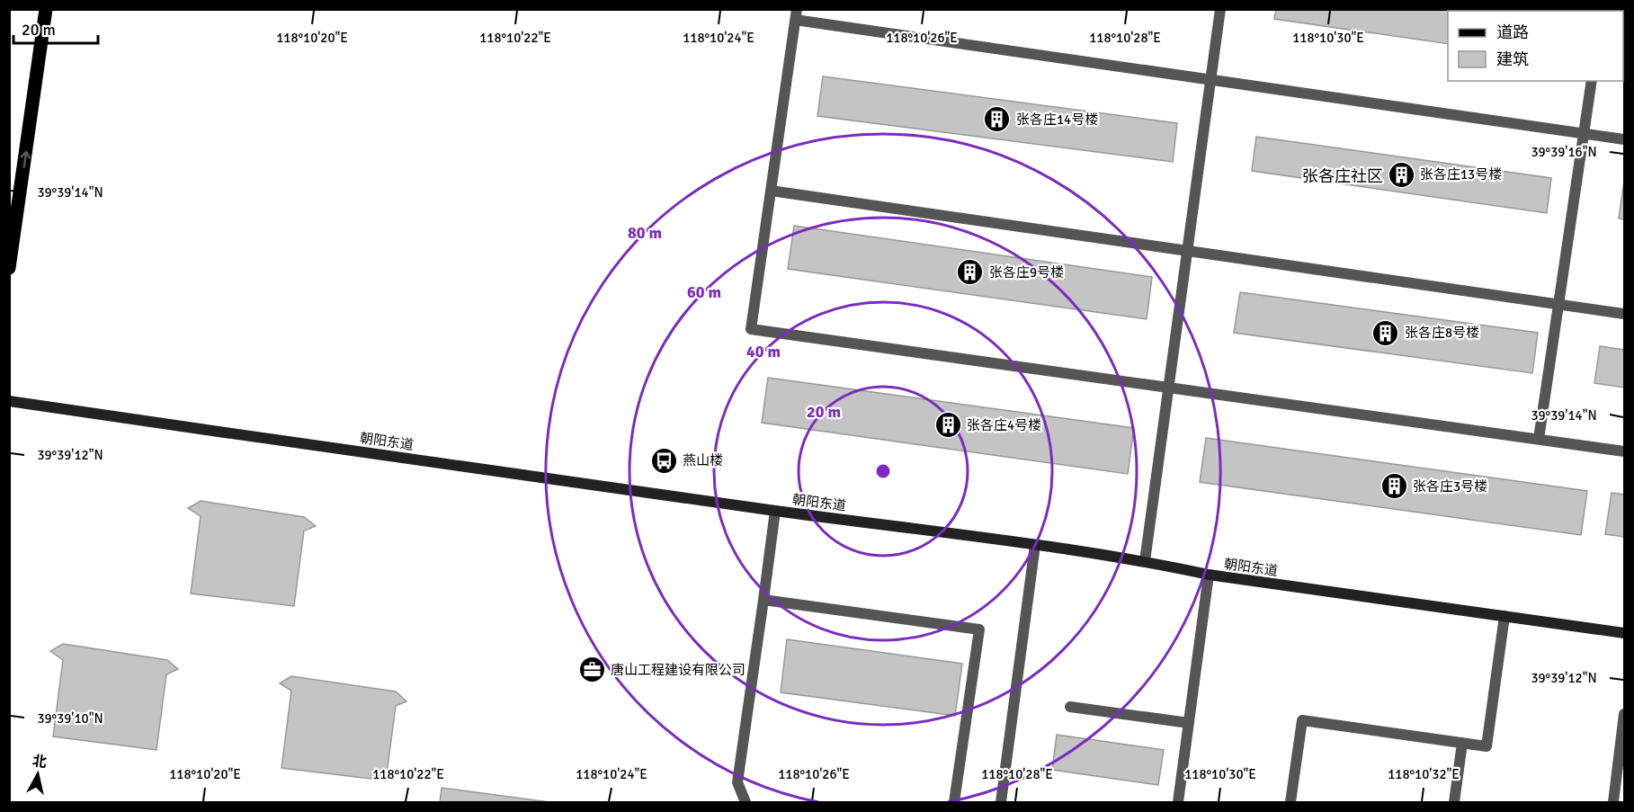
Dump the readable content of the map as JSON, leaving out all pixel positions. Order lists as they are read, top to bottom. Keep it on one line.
{"streets":{"main road":["朝阳东道"]},"districts":["张各庄社区"],"places":{"building":["张各庄14号楼","张各庄13号楼","张各庄9号楼","张各庄8号楼","张各庄4号楼","张各庄3号楼"],"bus stop":["燕山楼"],"office":["唐山工程建设有限公司"]},"legend":["道路","建筑"],"scale_bar":"20 m","north":"top","coordinates":["118°10'20\"E","118°10'22\"E","118°10'24\"E","118°10'26\"E","118°10'28\"E","118°10'30\"E","39°39'16\"N","39°39'14\"N","39°39'12\"N","39°39'10\"N","118°10'32\"E"],"rings":["80 m","60 m","40 m","20 m"]}
